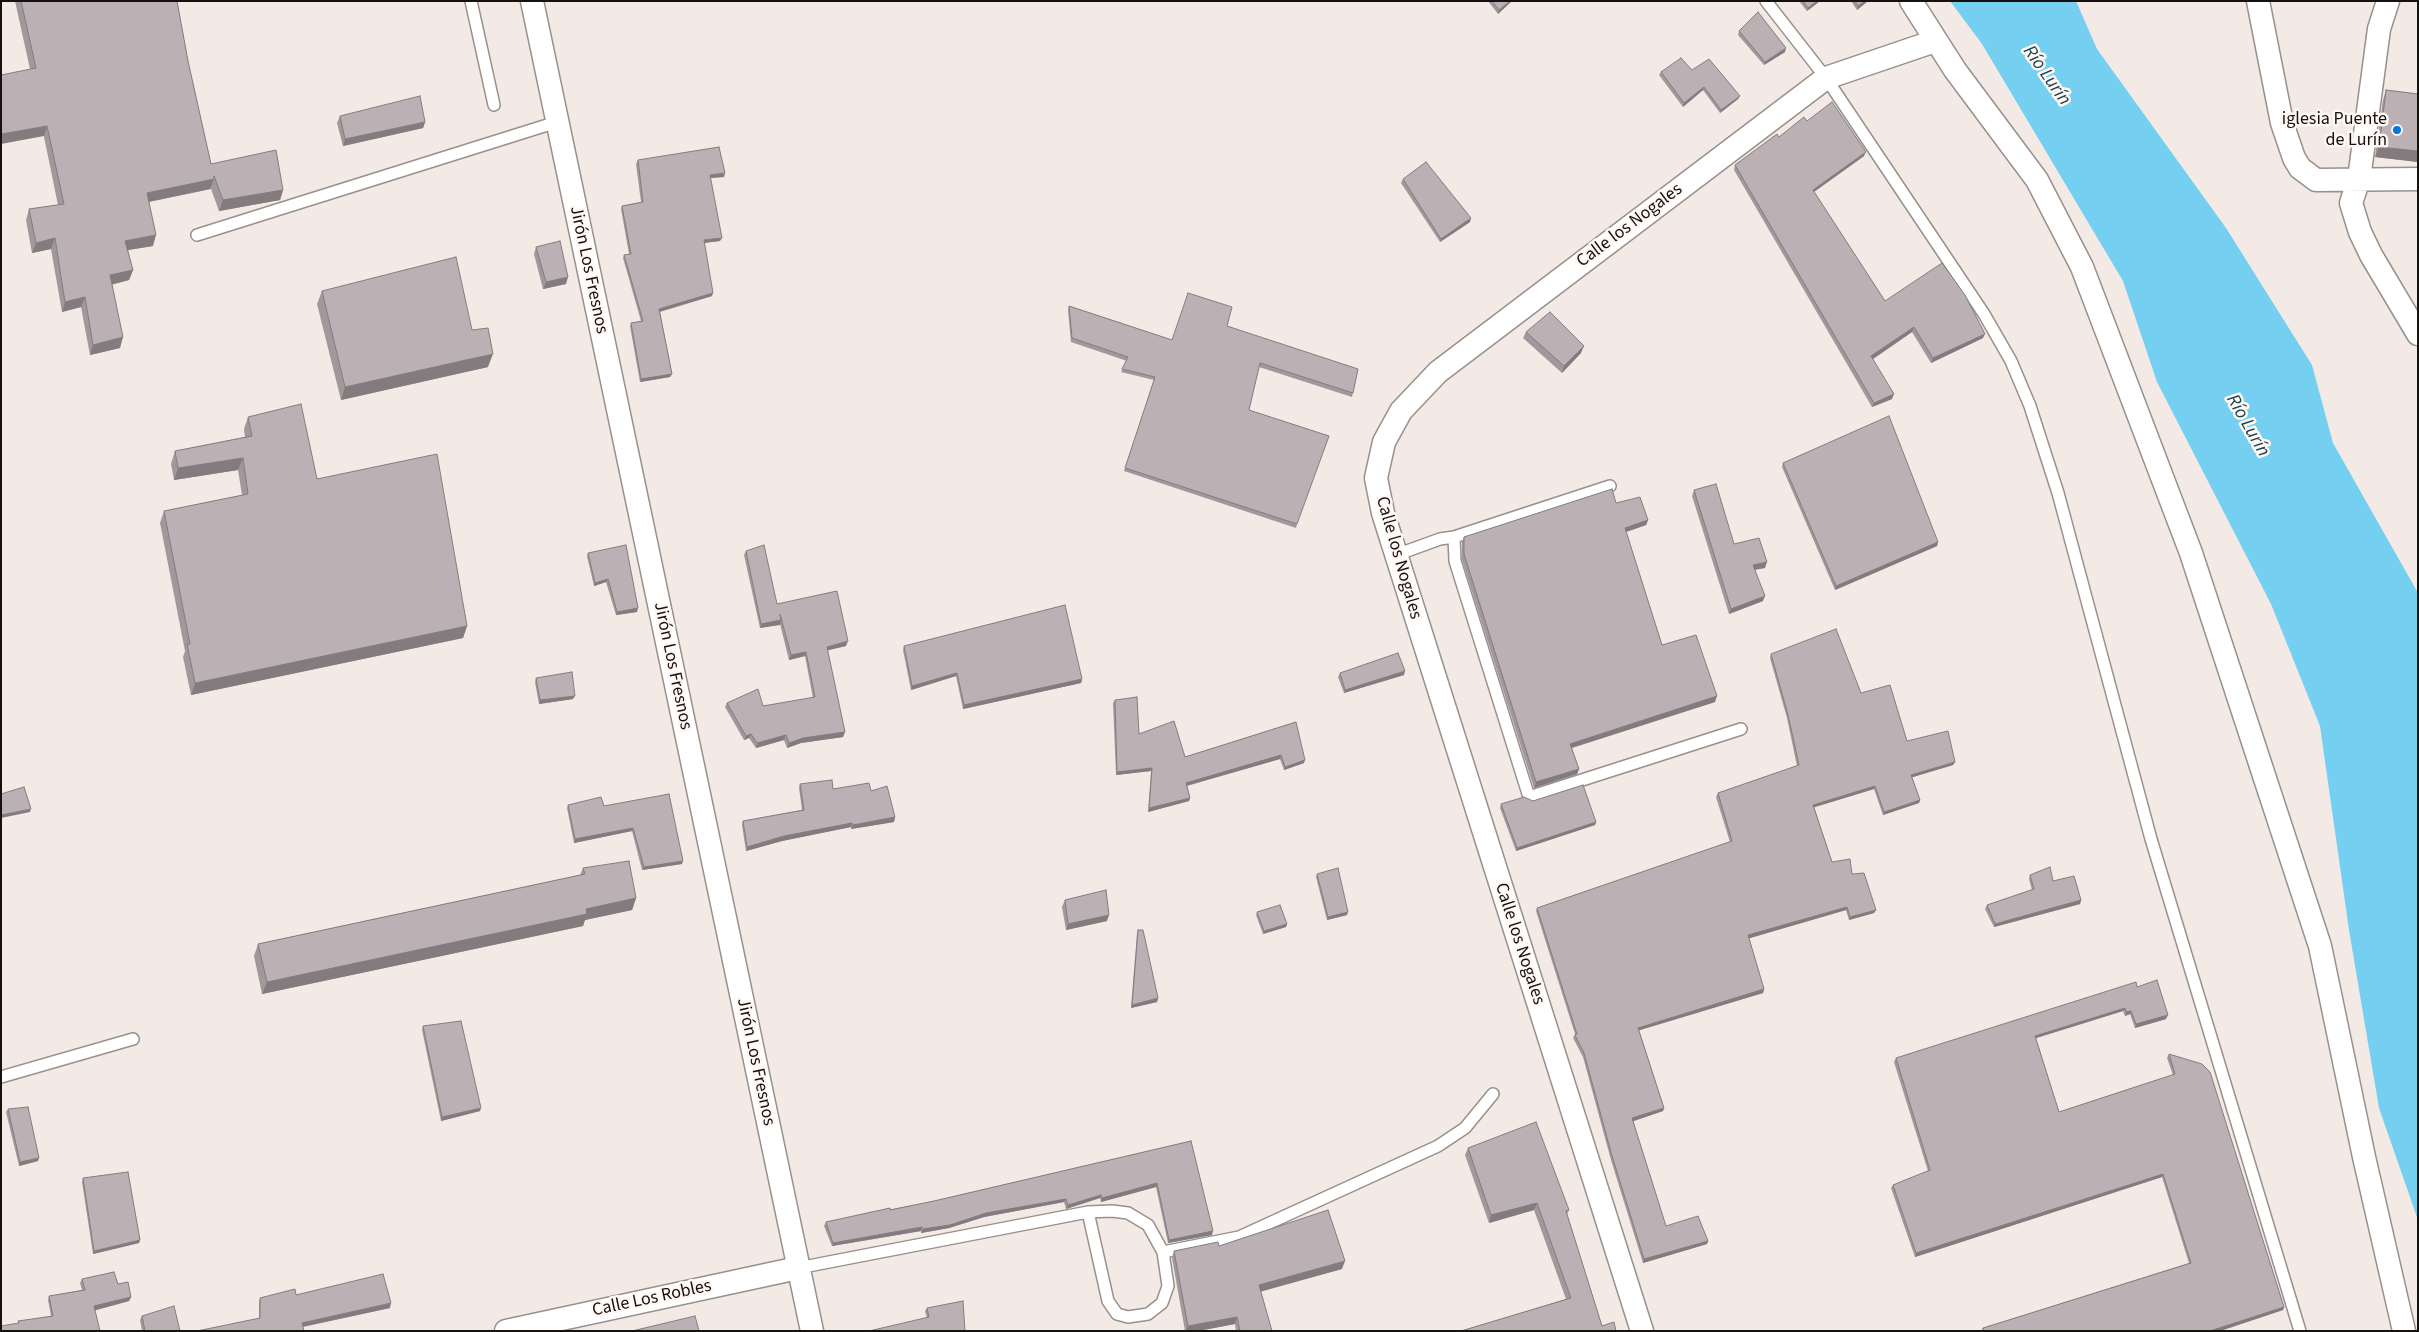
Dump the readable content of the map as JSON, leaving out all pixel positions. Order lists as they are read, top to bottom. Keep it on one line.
{"streets":{"street":["Calle los Nogales","Jirón Los Fresnos","Calle Los Robles"]},"crossings":[["Jirón Los Fresnos","Calle Los Robles"]],"water":["Río Lurín"],"places":["iglesia Puente de Lurín"]}
